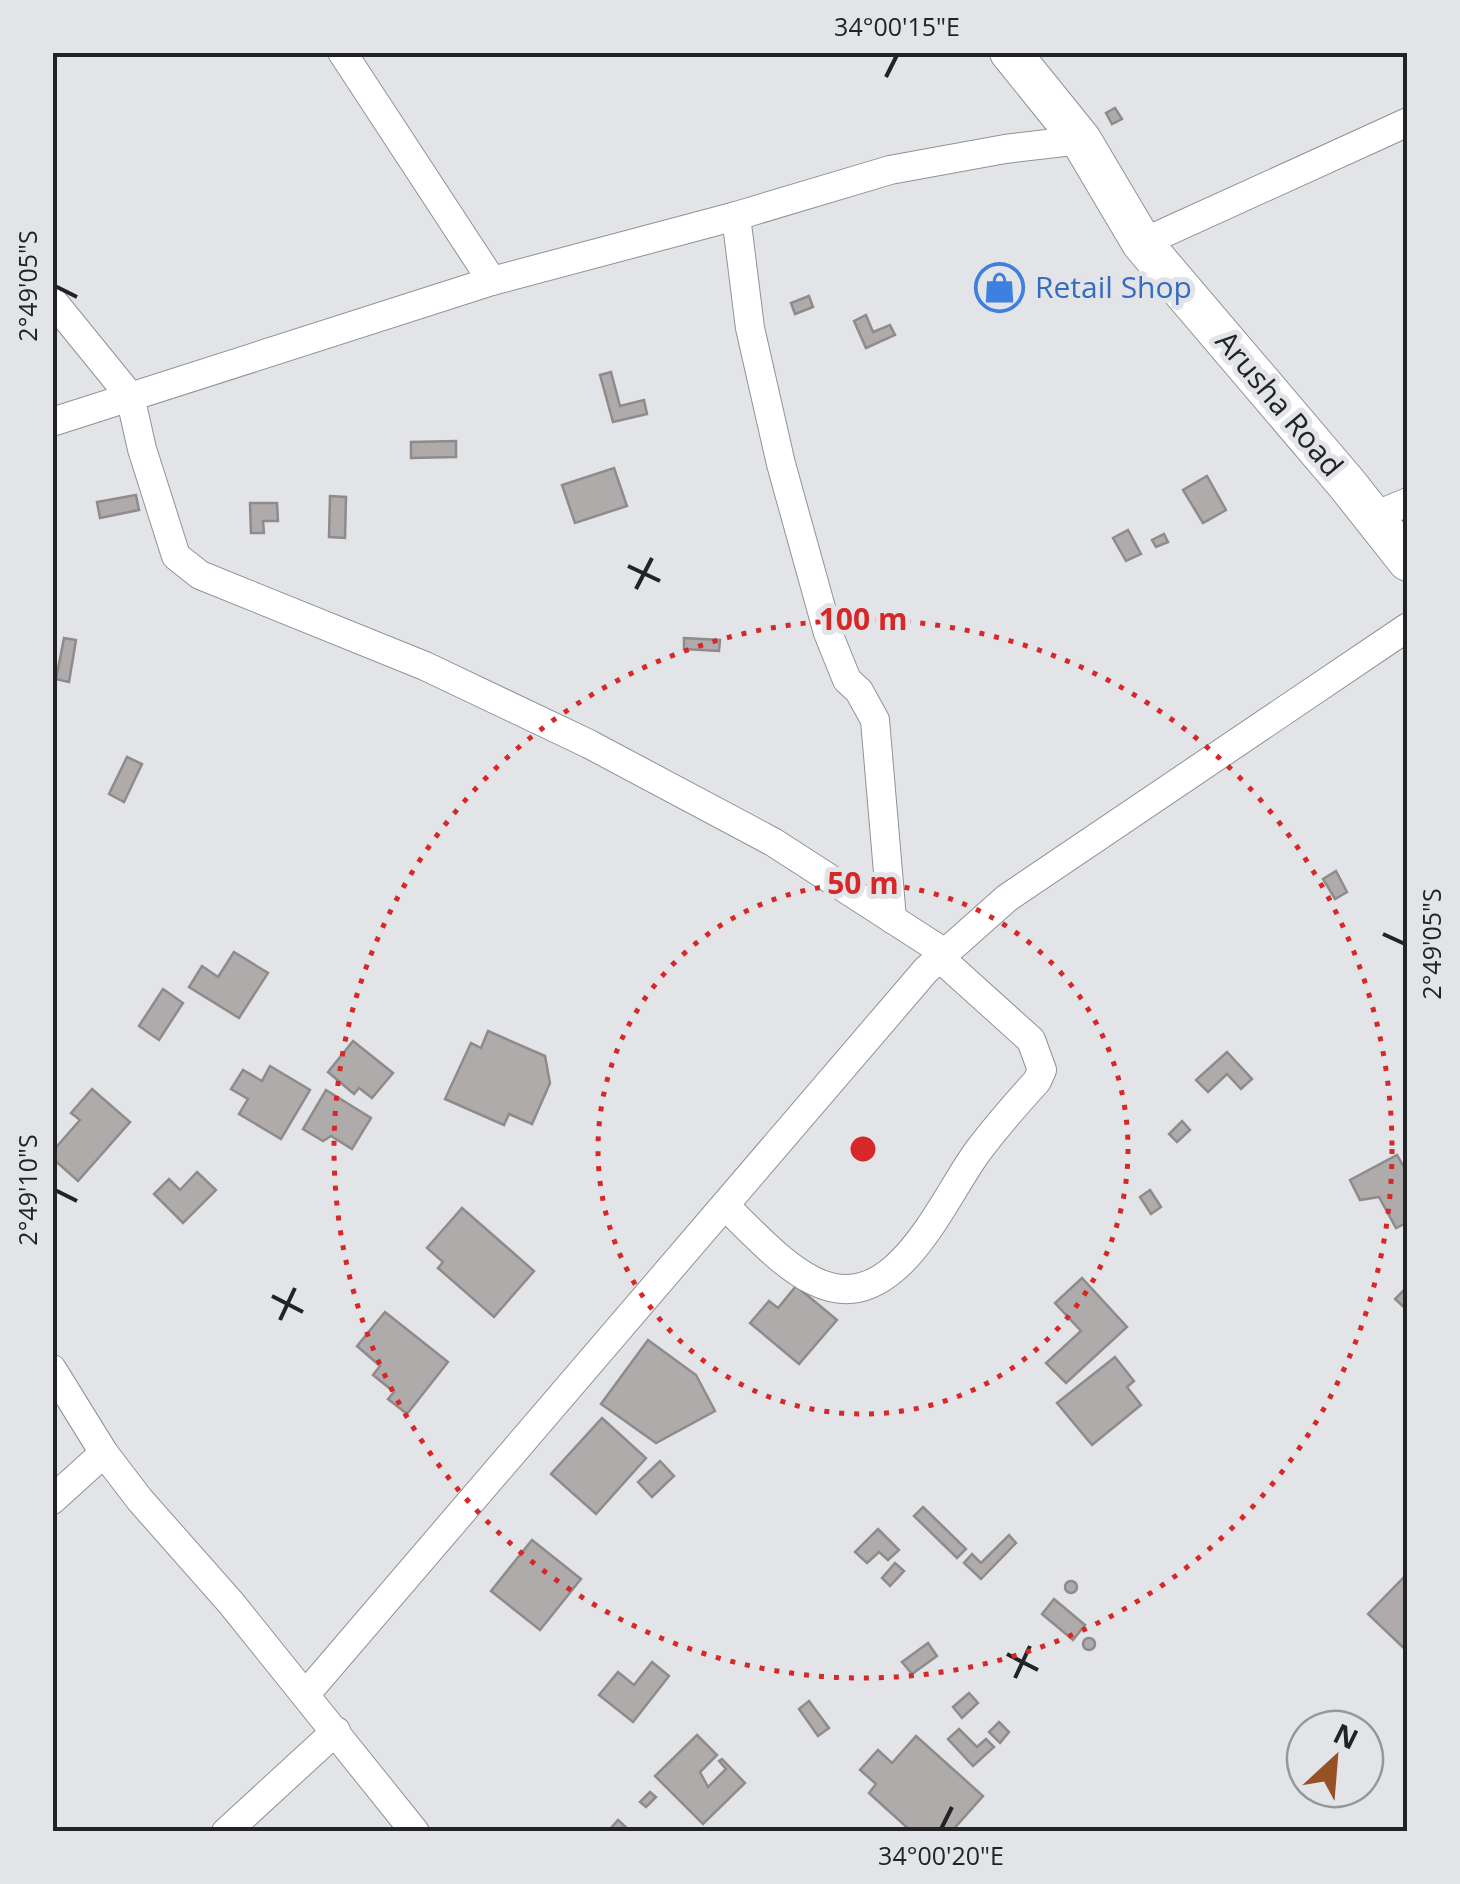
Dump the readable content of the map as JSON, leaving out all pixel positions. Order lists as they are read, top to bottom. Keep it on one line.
{"streets":{"main road":["Arusha Road"]},"places":{"shop":["Retail Shop"]},"north":"top right","coordinates":["34°00'15\"E","2°49'05\"S","2°49'10\"S","34°00'20\"E"],"rings":["100 m","50 m"]}
